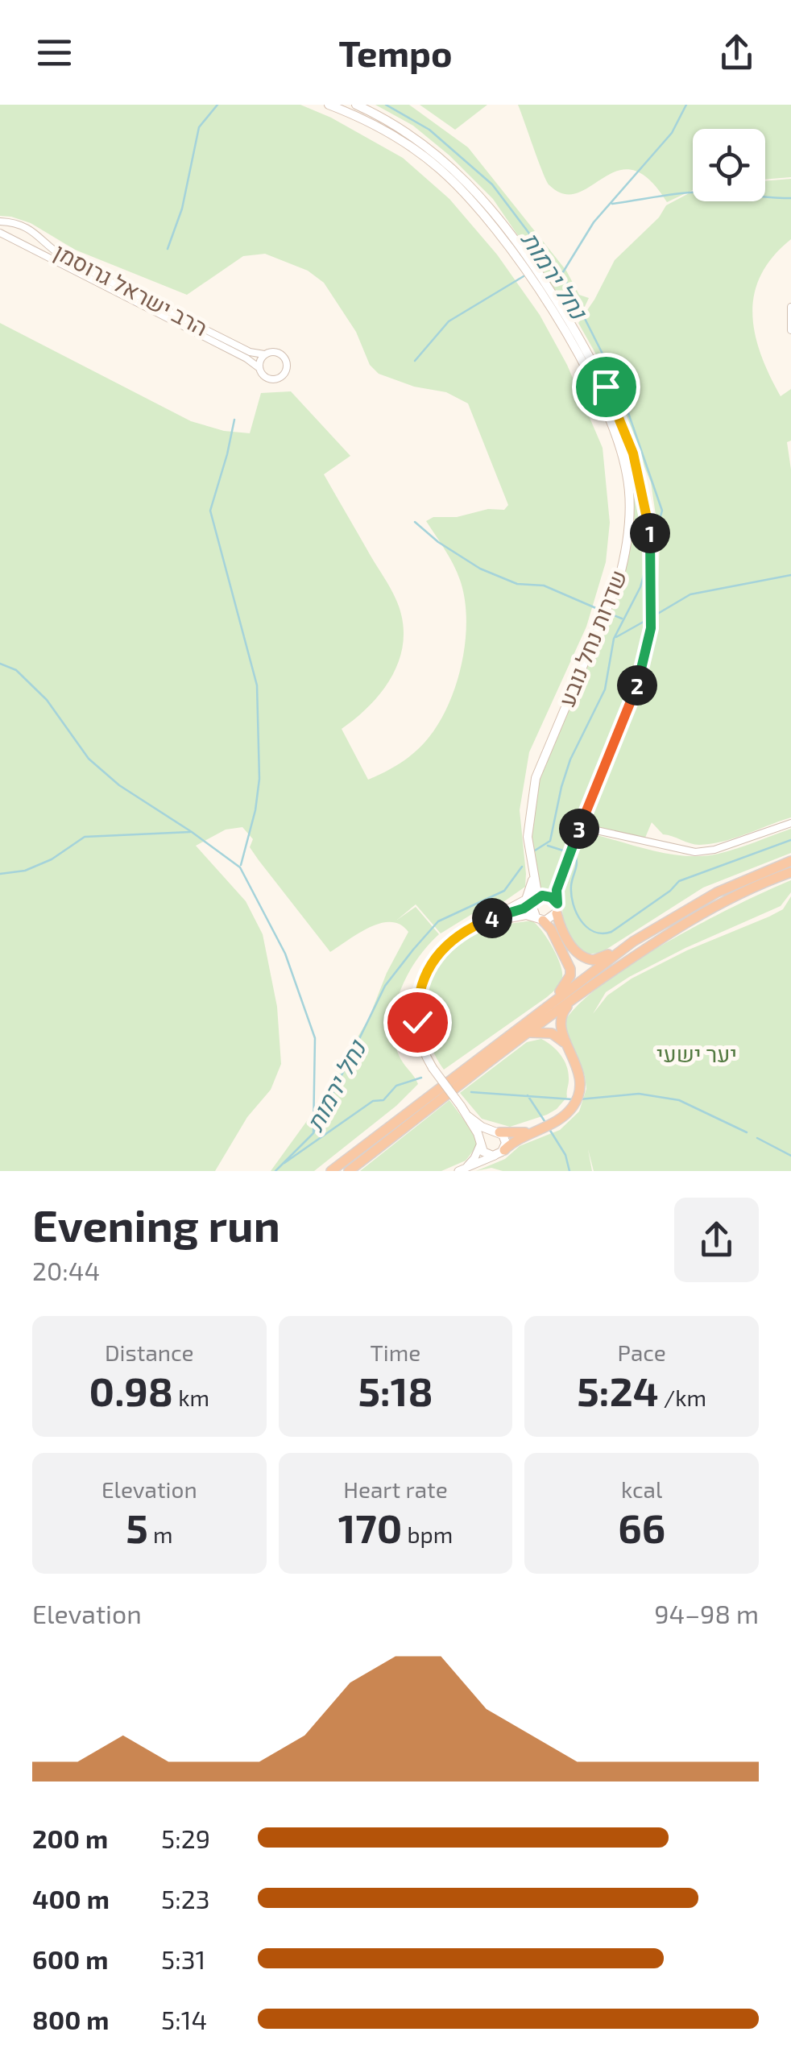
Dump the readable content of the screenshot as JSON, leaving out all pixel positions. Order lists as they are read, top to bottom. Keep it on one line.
{"streets":{"main road":["שדרות נחל נובע"],"street":["הרב ישראל גרוסמן"]},"water":["נחל ירמות"],"parks":["יער ישעי"],"page":{"header":"Tempo","pins":["1","2","3","4"],"heading":["Evening run","20:44"],"stats":[["Distance","0.98 km"],["Time","5:18"],["Pace","5:24 /km"],["Elevation","5 m"],["Heart rate","170 bpm"],["kcal","66"]],"chart":["Elevation","94–98 m"],"list":[{"name":"200 m","note":"5:29"},{"name":"400 m","note":"5:23"},{"name":"600 m","note":"5:31"},{"name":"800 m","note":"5:14"}]}}
